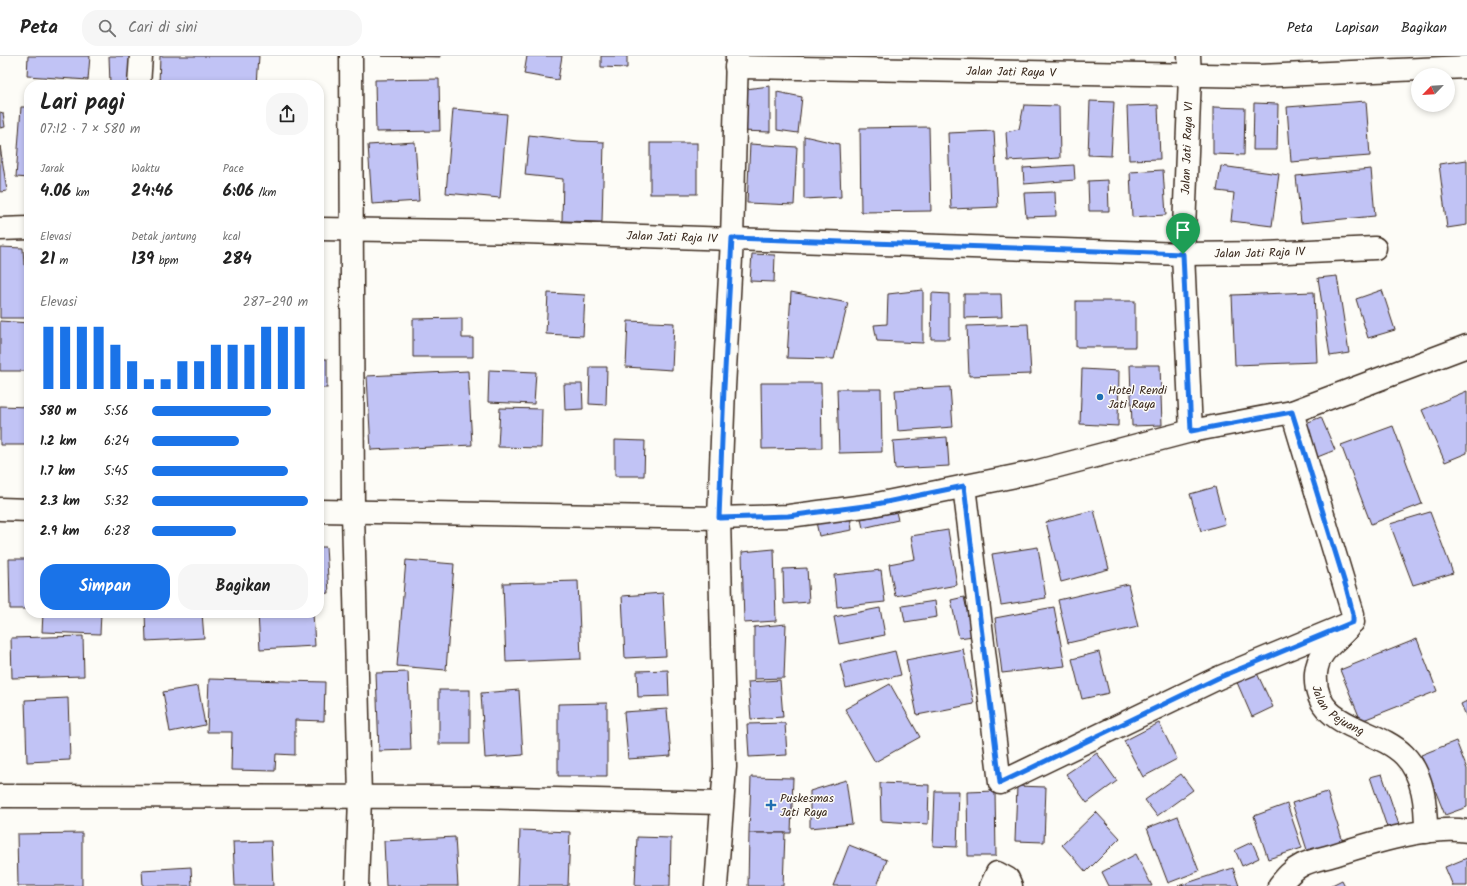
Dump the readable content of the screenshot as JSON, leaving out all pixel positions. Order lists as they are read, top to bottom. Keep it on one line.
{"streets":{"street":["Jalan Jati Raya V","Jalan Jati Raya VI","Jalan Jati Raja IV","Jalan Pejuang"]},"crossings":[["Jalan Jati Raya V","Jalan Jati Raya VI"],["Jalan Jati Raya VI","Jalan Jati Raja IV"]],"places":{"other":["Hotel Rendi Jati Raya"],"health":["Puskesmas Jati Raya"]},"north":"bottom left","page":{"header":"Peta","search":"Cari di sini","nav":["Peta","Lapisan","Bagikan"],"heading":["Lari pagi","07:12 · 7 × 580 m"],"stats":[["Jarak","4.06 km"],["Waktu","24:46"],["Pace","6:06 /km"],["Elevasi","21 m"],["Detak jantung","139 bpm"],["kcal","284"]],"chart":["Elevasi","287–290 m"],"list":[{"name":"580 m","note":"5:56"},{"name":"1.2 km","note":"6:24"},{"name":"1.7 km","note":"5:45"},{"name":"2.3 km","note":"5:32"},{"name":"2.9 km","note":"6:28"}],"buttons":["Simpan","Bagikan"]}}
